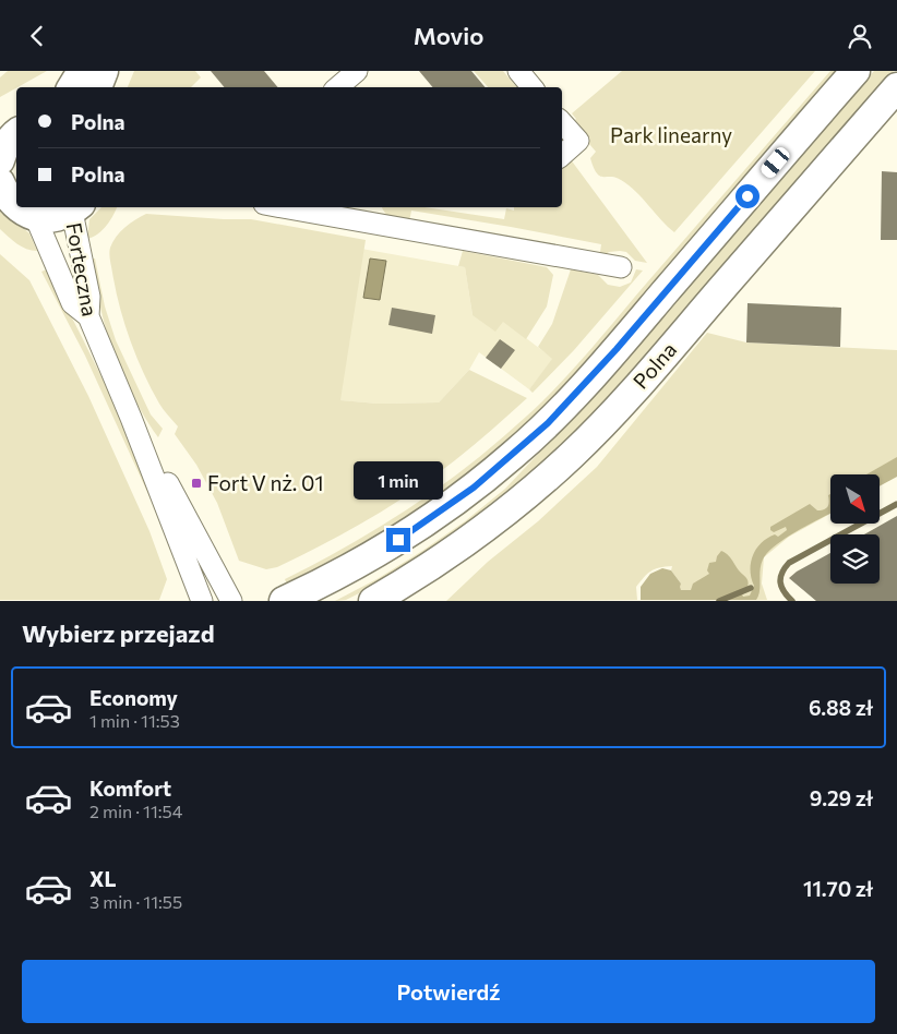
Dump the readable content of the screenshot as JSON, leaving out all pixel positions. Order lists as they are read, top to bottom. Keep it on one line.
{"streets":{"street":["Forteczna","Polna"]},"parks":["Park linearny"],"places":{"transit":["Fort V nż. 01"]},"north":"bottom right","page":{"header":"Movio","banner":["Polna","Polna"],"bubble":"1 min","heading":"Wybierz przejazd","list":[{"name":"Economy","note":"1 min · 11:53","value":"6.88 zł"},{"name":"Komfort","note":"2 min · 11:54","value":"9.29 zł"},{"name":"XL","note":"3 min · 11:55","value":"11.70 zł"}],"buttons":"Potwierdź"}}
